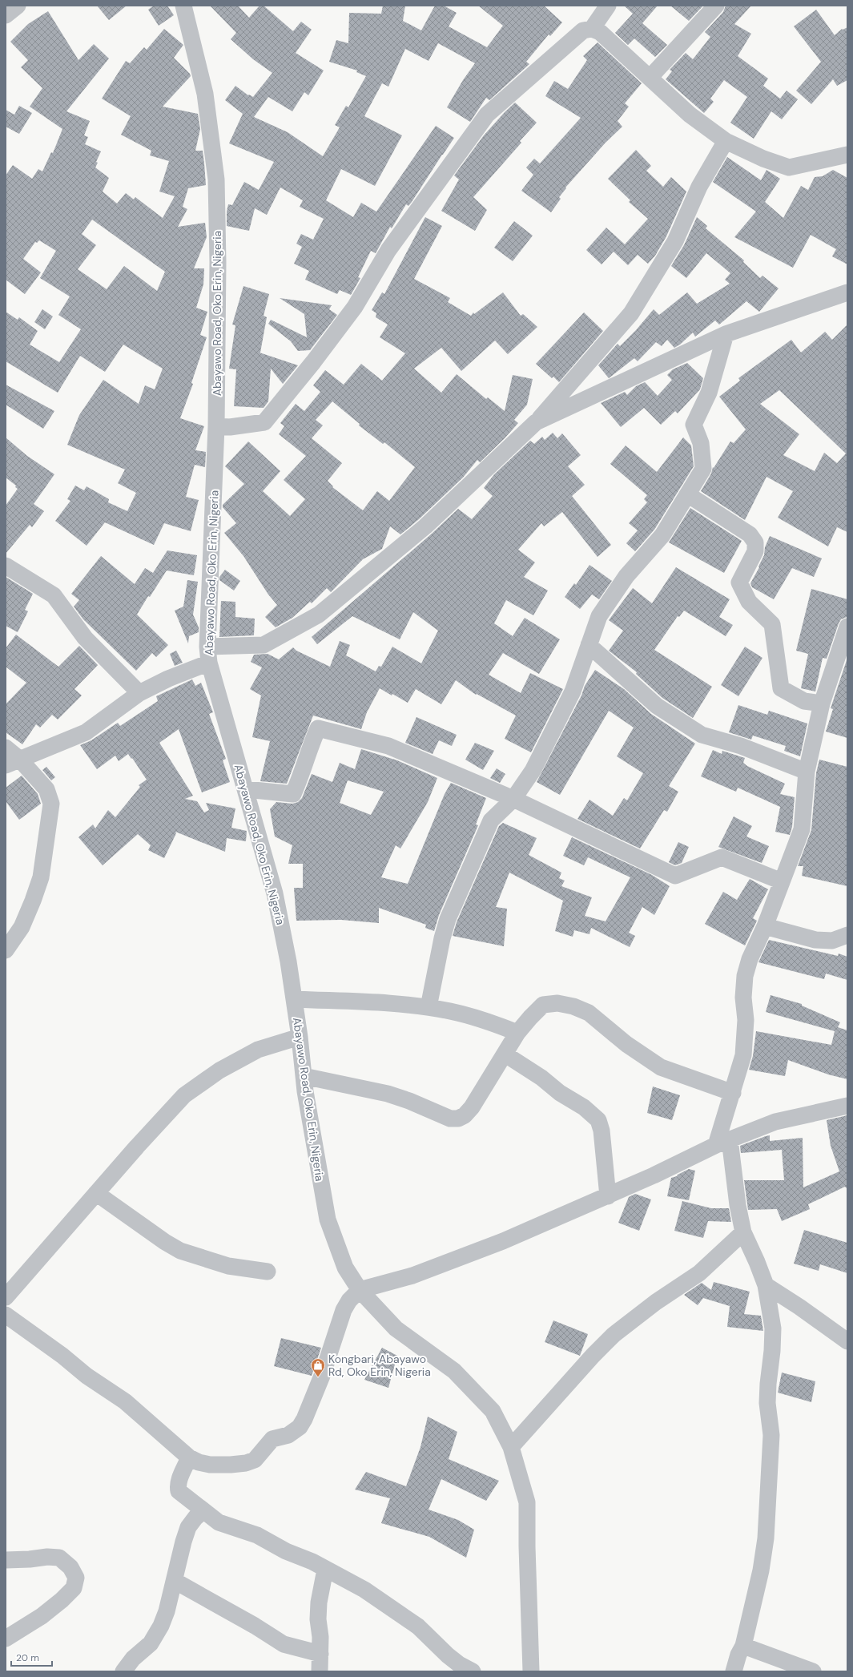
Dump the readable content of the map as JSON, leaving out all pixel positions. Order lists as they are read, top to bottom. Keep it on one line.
{"streets":{"street":["Abayawo Road, Oko Erin, Nigeria"]},"places":{"shop":["Kongbari, Abayawo Rd, Oko Erin, Nigeria"]},"scale_bar":"20 m"}
